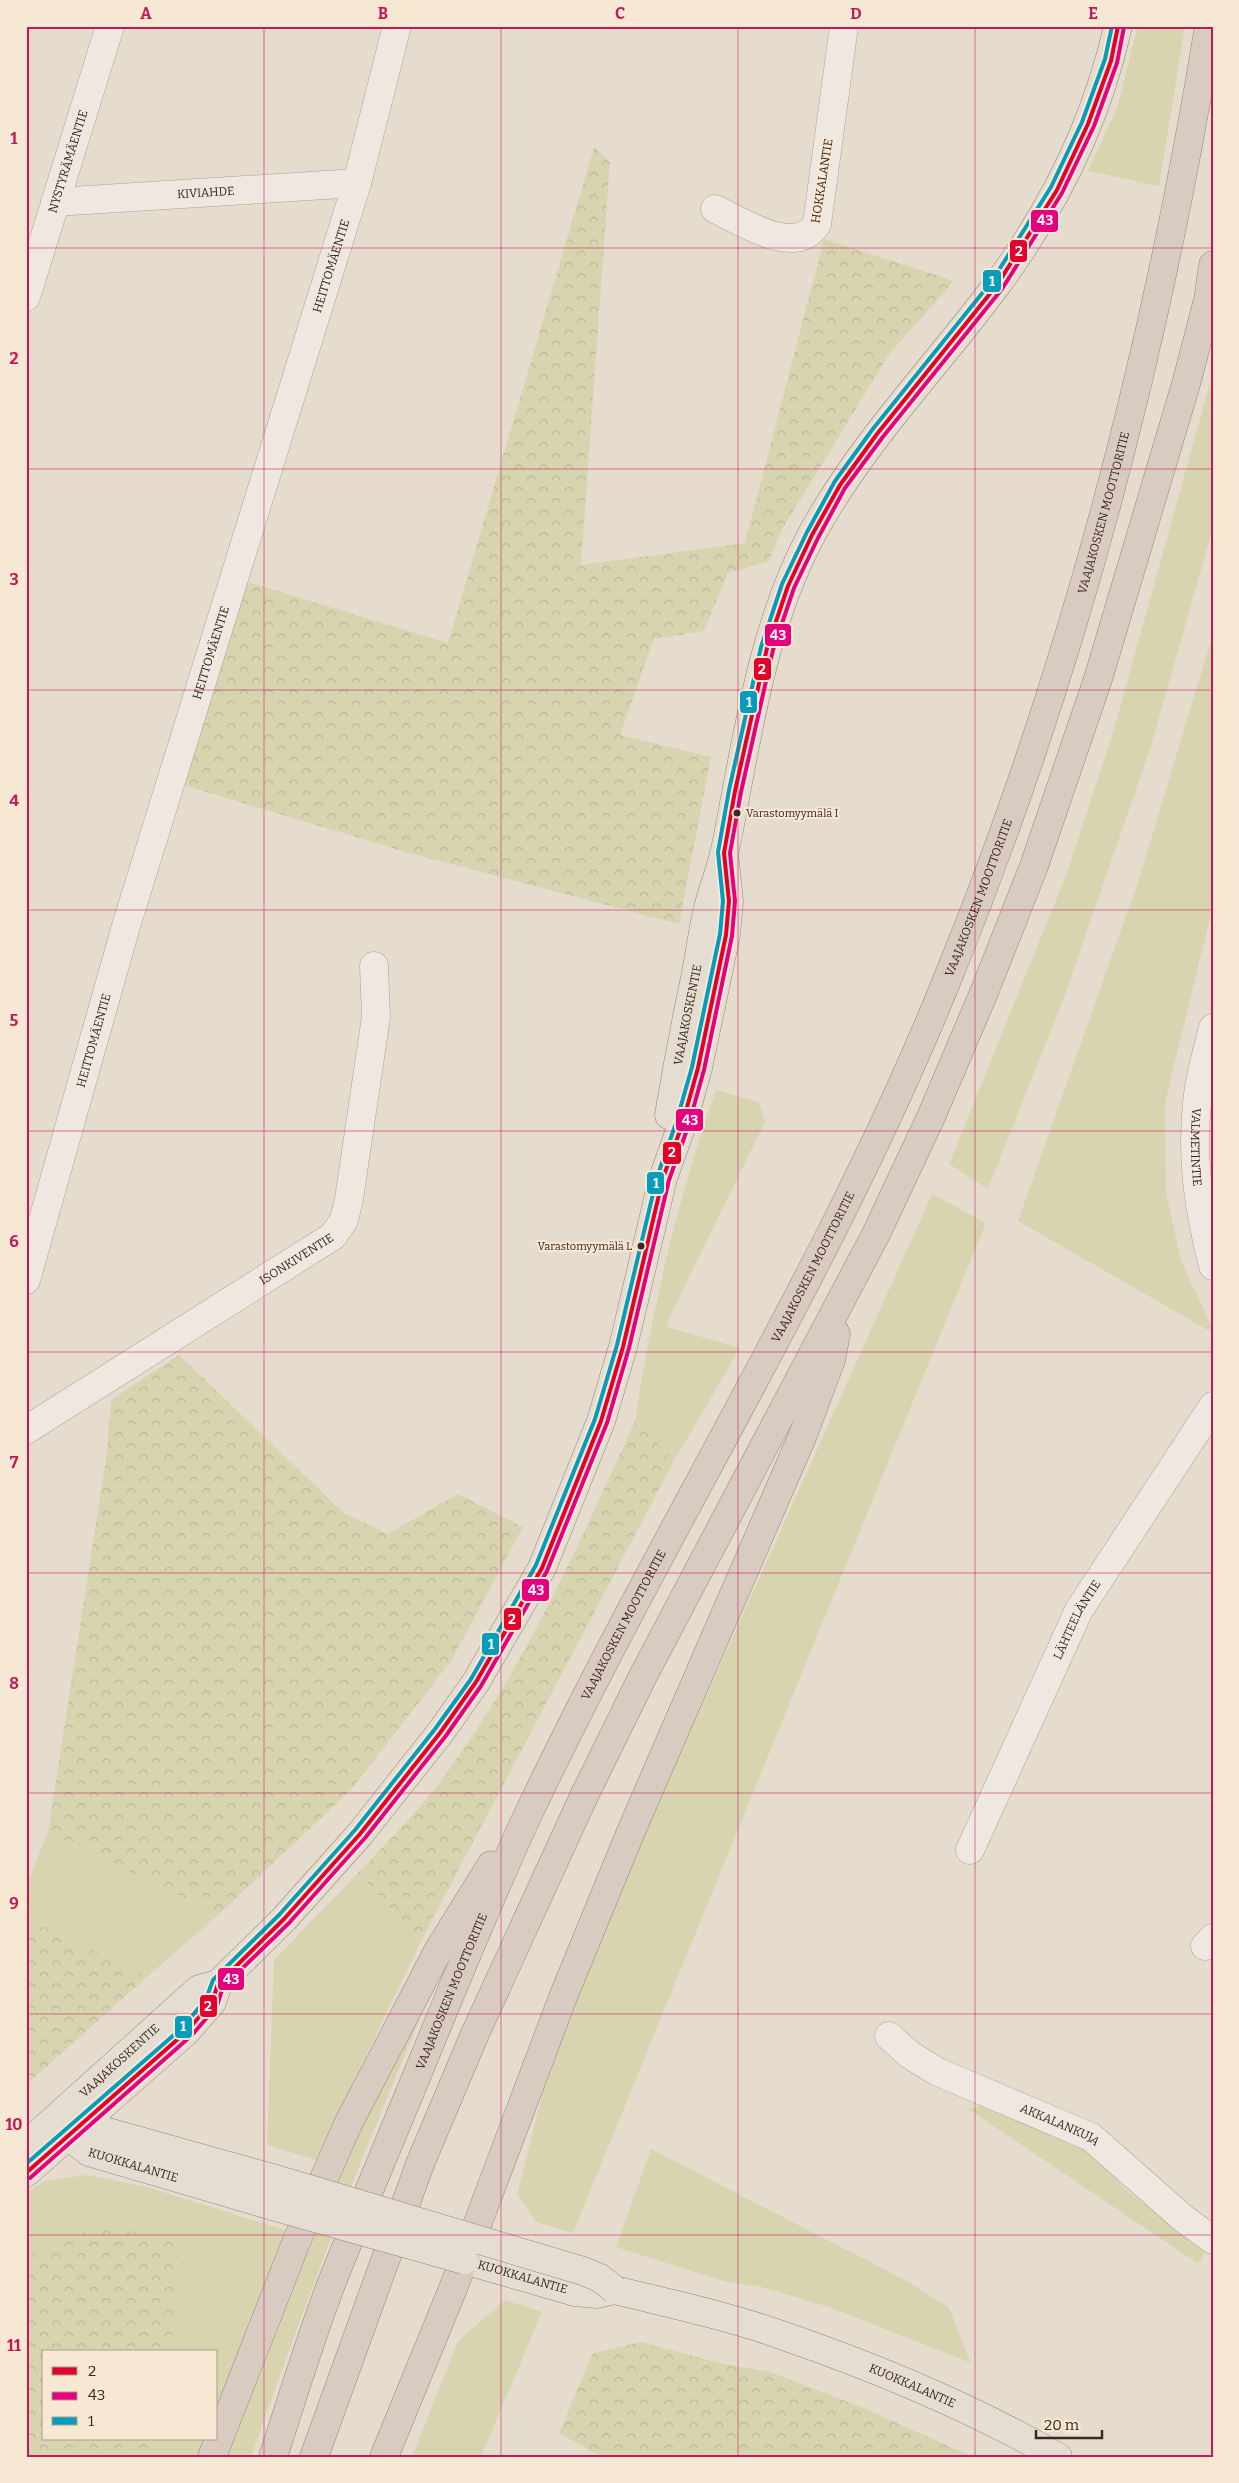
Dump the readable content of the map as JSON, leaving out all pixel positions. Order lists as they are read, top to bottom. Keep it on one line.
{"streets":{"highway":["VAAJAKOSKEN MOOTTORITIE"],"main road":["VAAJAKOSKENTIE","KUOKKALANTIE"],"street":["NYSTYRÄMÄENTIE","HOKKALANTIE","KIVIAHDE","HEITTOMÄENTIE","VALMETINTIE","ISONKIVENTIE","LÄHTEELÄNTIE","AKKALANKUJA"]},"crossings":[["NYSTYRÄMÄENTIE","KIVIAHDE"],["KIVIAHDE","HEITTOMÄENTIE"],["VAAJAKOSKENTIE","KUOKKALANTIE"]],"places":["Varastomyymälä I","Varastomyymälä L"],"lines":["transit line 2","transit line 1","transit line 43"],"legend":["2","43","1"],"scale_bar":"20 m","grid":{"columns":["A","B","C","D","E"],"rows":["1","2","3","4","5","6","7","8","9","10","11"]}}
